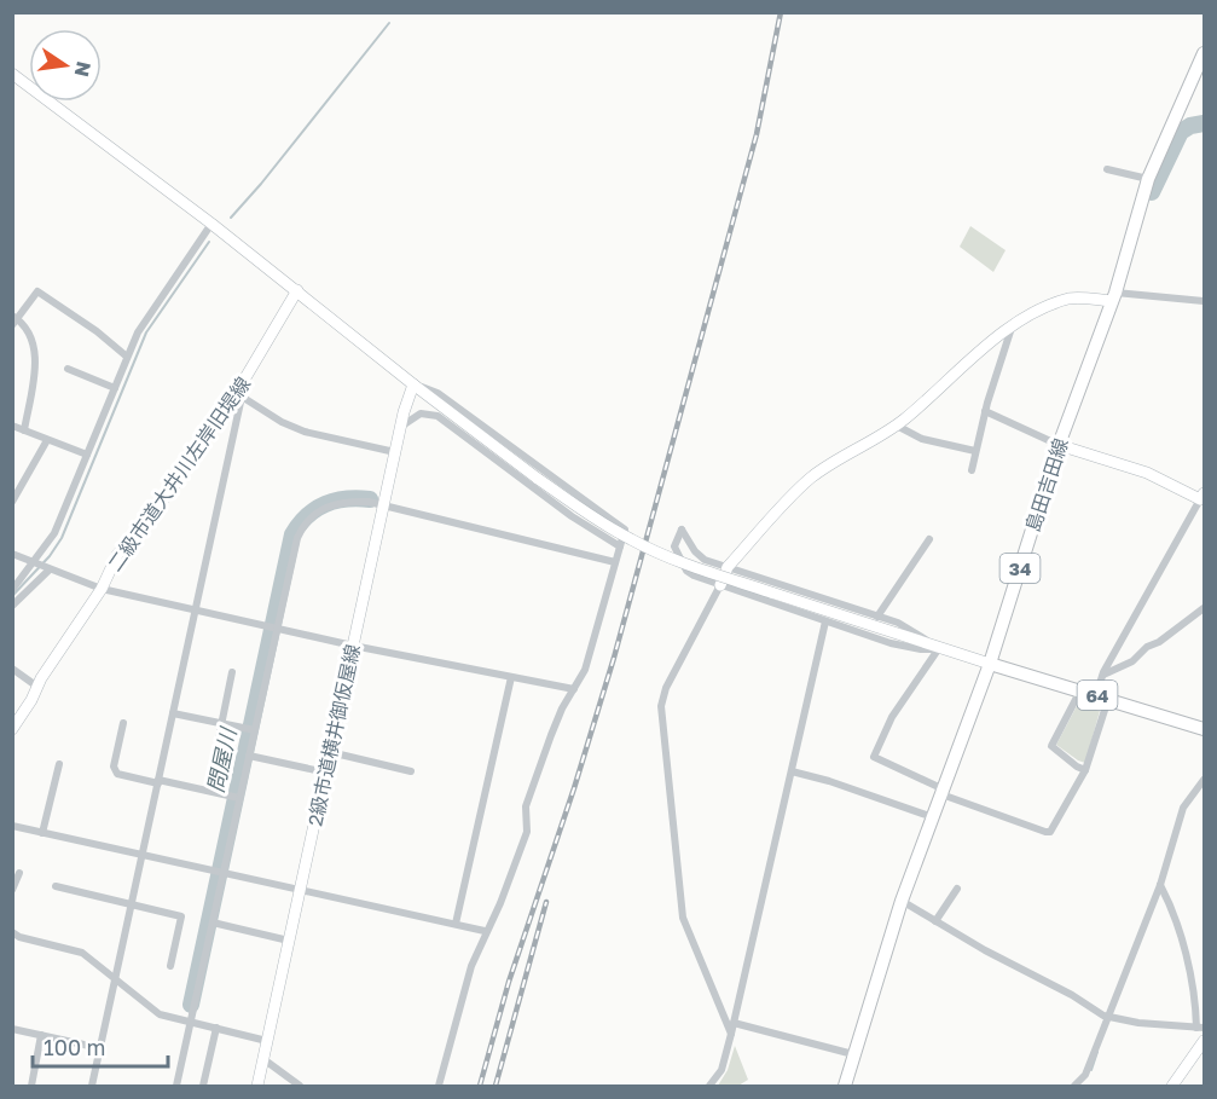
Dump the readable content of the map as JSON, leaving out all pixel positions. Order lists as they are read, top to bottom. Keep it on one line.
{"streets":{"main road":["島田吉田線","34","64"],"street":["二級市道大井川左岸旧堤線","2級市道横井御仮屋線"]},"crossings":[["島田吉田線","64"]],"water":["問屋川"],"scale_bar":"100 m","north":"right"}
